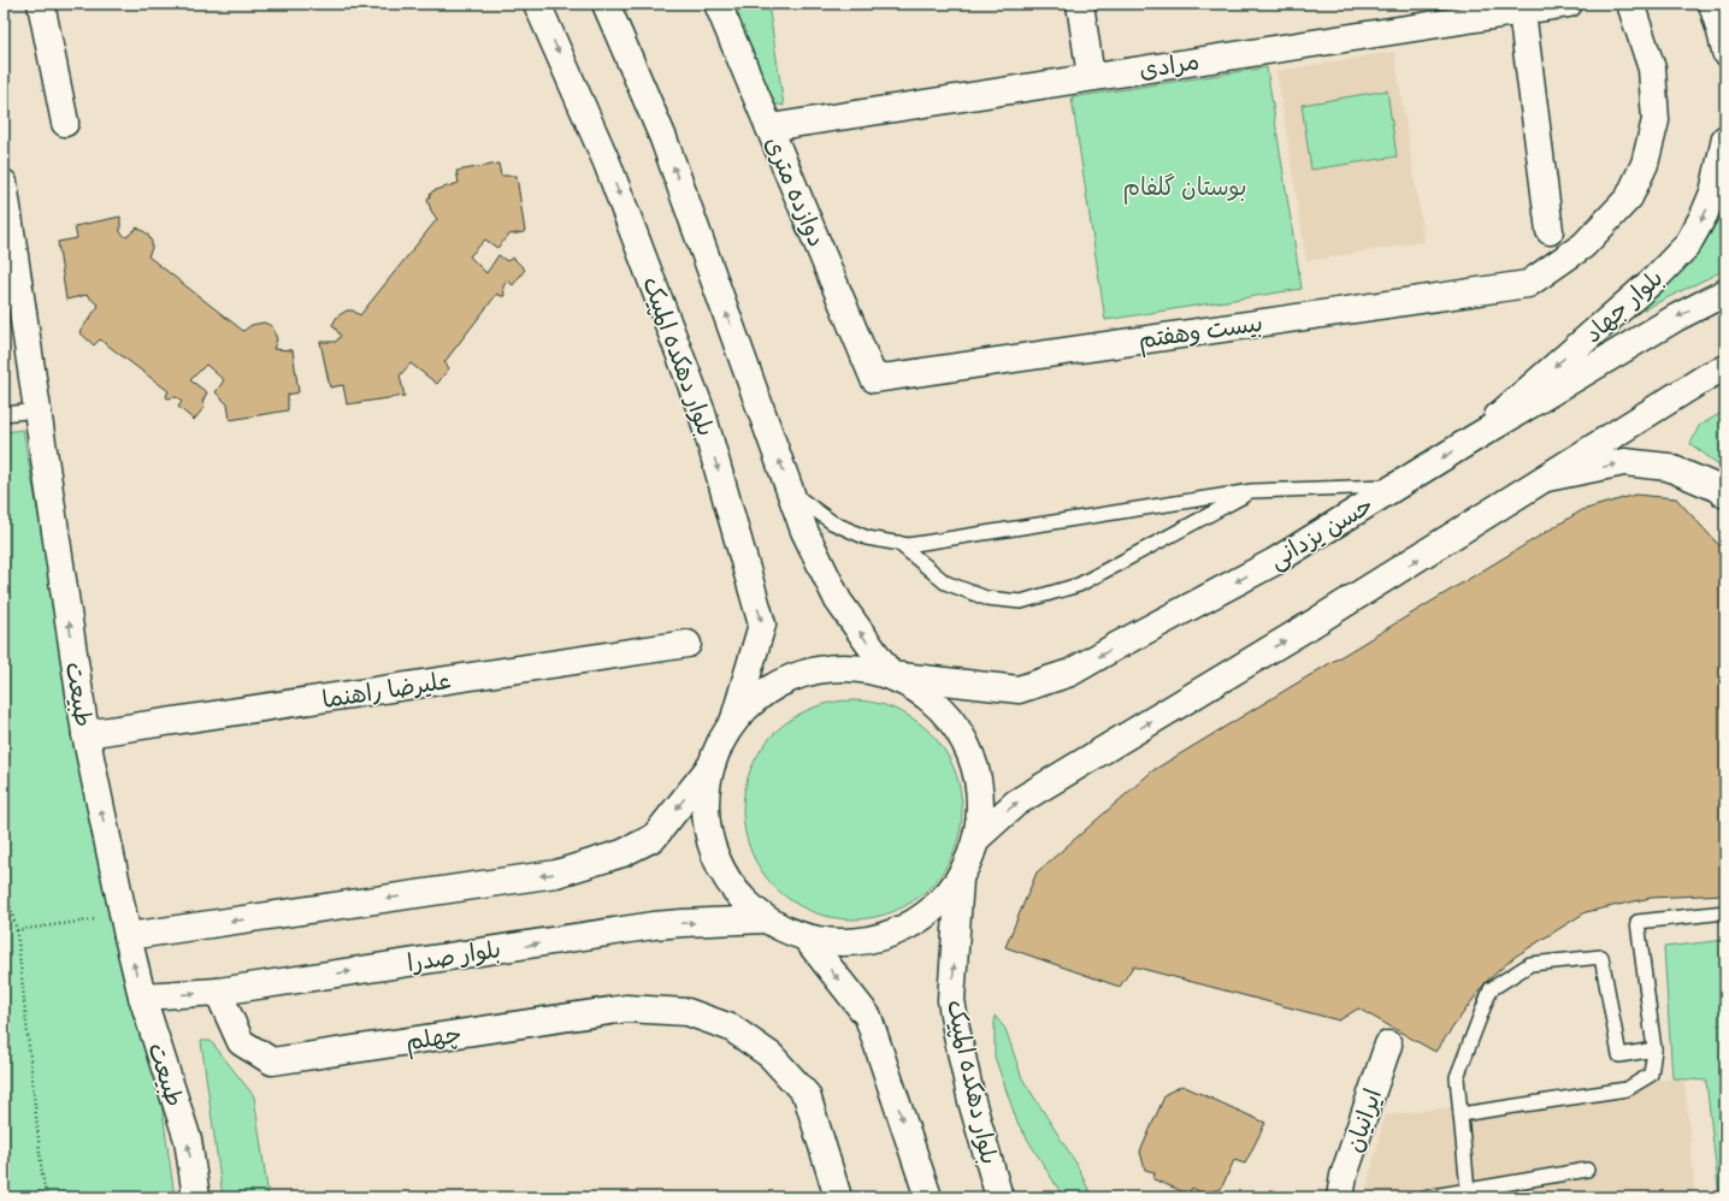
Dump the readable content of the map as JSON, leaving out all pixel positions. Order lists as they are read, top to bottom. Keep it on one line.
{"streets":{"street":["مرادی","دوازده متری","بلوار جهاد","بیست وهفتم","بلوار دهکده المپیک","حسن یزدانی","علیرضا راهنما","طبیعت","بلوار صدرا","چهلم","ایرانیان"]},"crossings":[["مرادی","دوازده متری"],["دوازده متری","بیست وهفتم"],["بلوار جهاد","حسن یزدانی"],["بلوار دهکده المپیک","حسن یزدانی"],["علیرضا راهنما","طبیعت"],["طبیعت","بلوار صدرا"],["بلوار صدرا","چهلم"]],"one_way":["طبیعت"],"parks":["بوستان گلفام"]}
